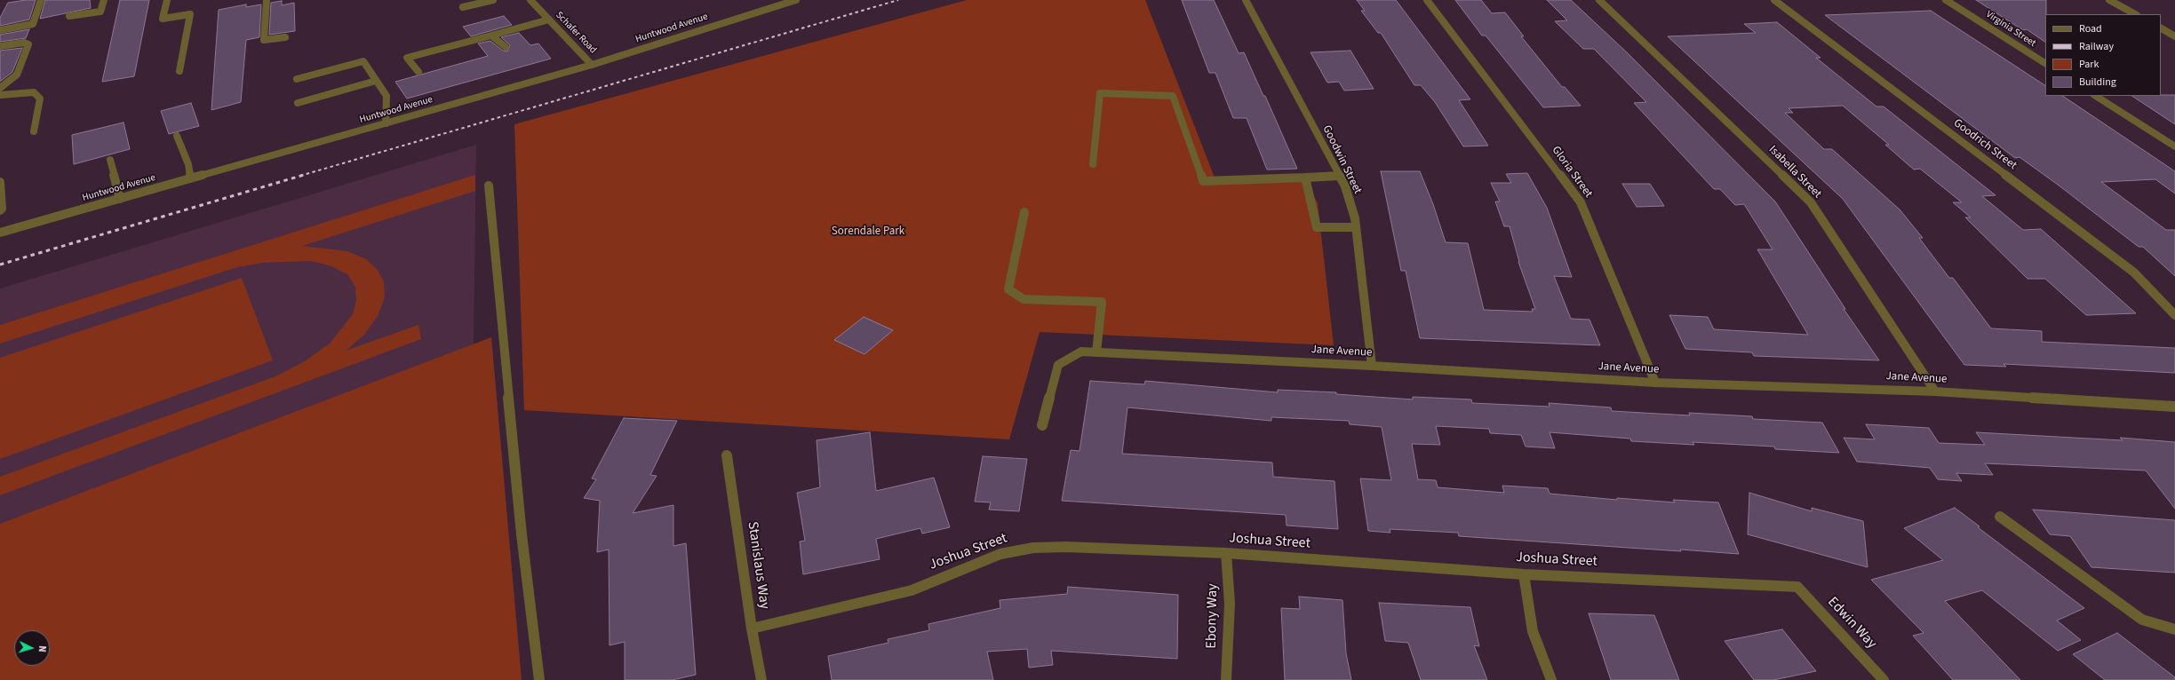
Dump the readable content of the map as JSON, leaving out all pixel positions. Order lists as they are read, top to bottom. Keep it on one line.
{"streets":{"street":["Huntwood Avenue","Virginia Street","Schafer Road","Goodrich Street","Goodwin Street","Gloria Street","Isabella Street","Jane Avenue","Joshua Street","Stanislaus Way","Ebony Way","Edwin Way"]},"crossings":[["Huntwood Avenue","Schafer Road"],["Goodwin Street","Jane Avenue"],["Gloria Street","Jane Avenue"],["Isabella Street","Jane Avenue"],["Joshua Street","Stanislaus Way"],["Joshua Street","Ebony Way"],["Joshua Street","Edwin Way"]],"parks":["Sorendale Park"],"legend":["Road","Railway","Park","Building"],"north":"right"}
